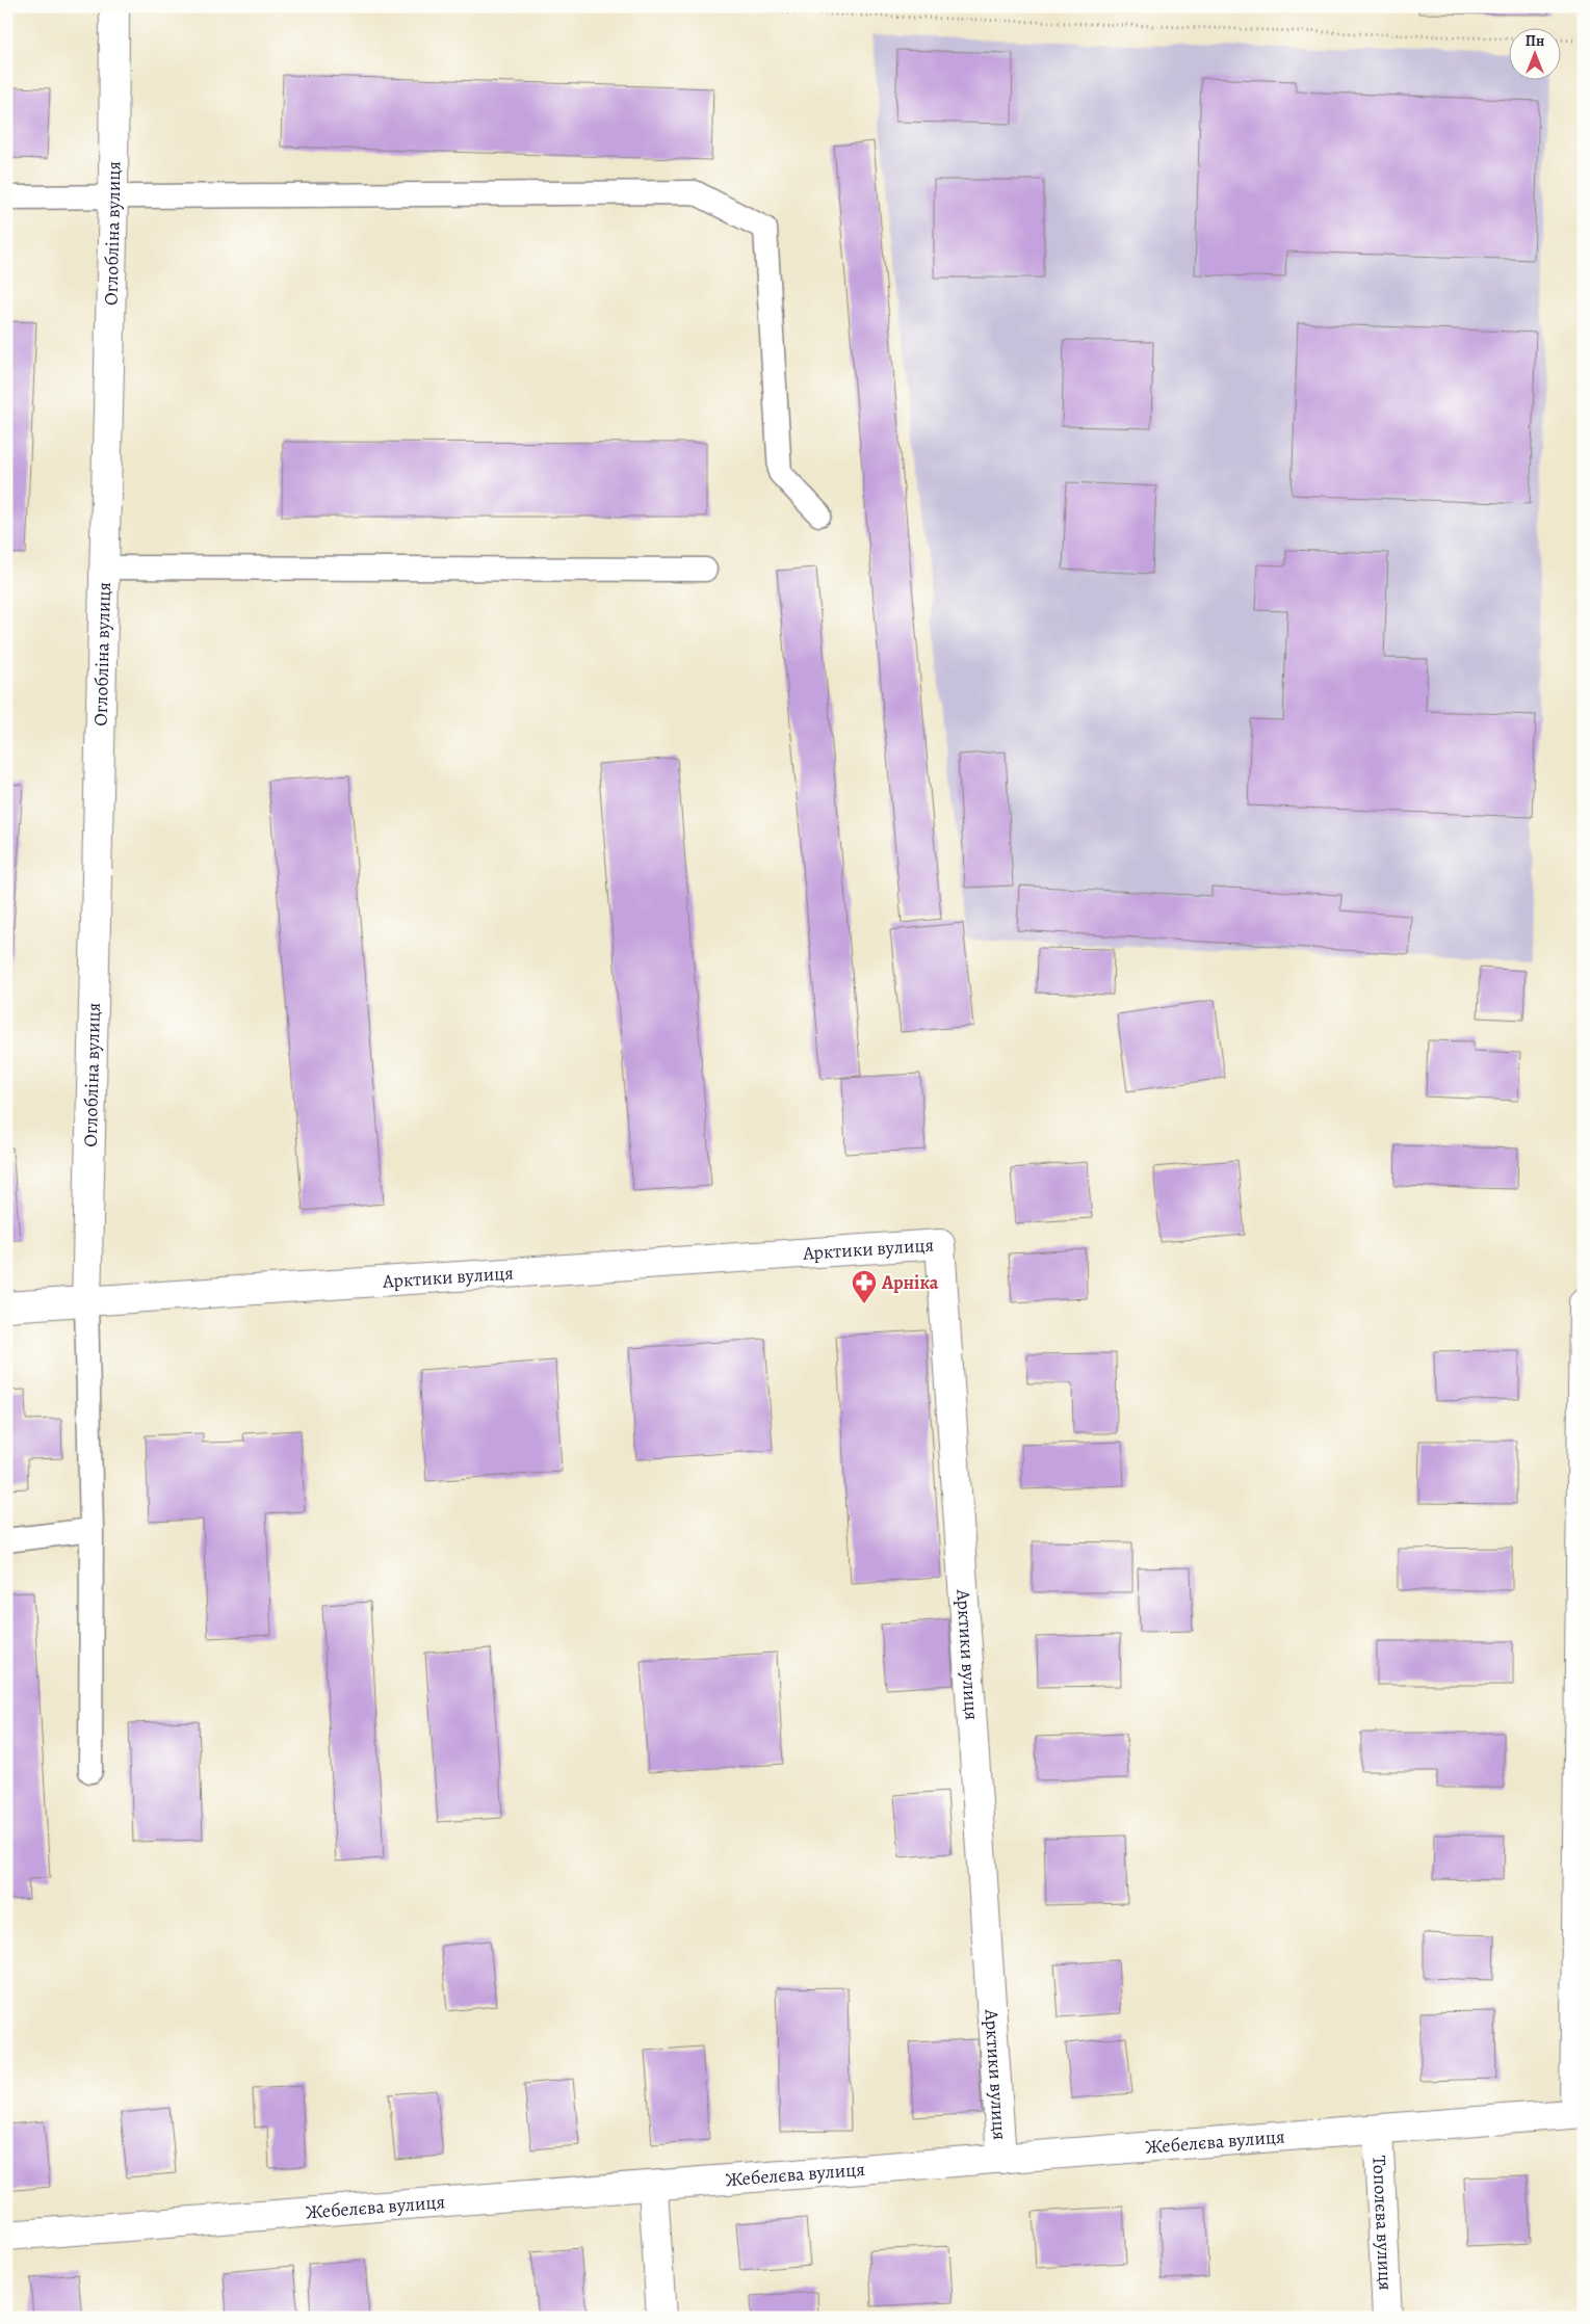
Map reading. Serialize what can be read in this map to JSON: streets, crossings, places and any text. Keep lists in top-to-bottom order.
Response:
{
  "streets": {
    "street": [
      "Оглобліна вулиця",
      "Арктики вулиця",
      "Жебелєва вулиця",
      "Тополєва вулиця"
    ]
  },
  "crossings": [
    ["Оглобліна вулиця", "Арктики вулиця"],
    ["Арктики вулиця", "Жебелєва вулиця"],
    ["Жебелєва вулиця", "Тополєва вулиця"]
  ],
  "places": {
    "pharmacy": ["Арніка"]
  },
  "north": "top"
}
